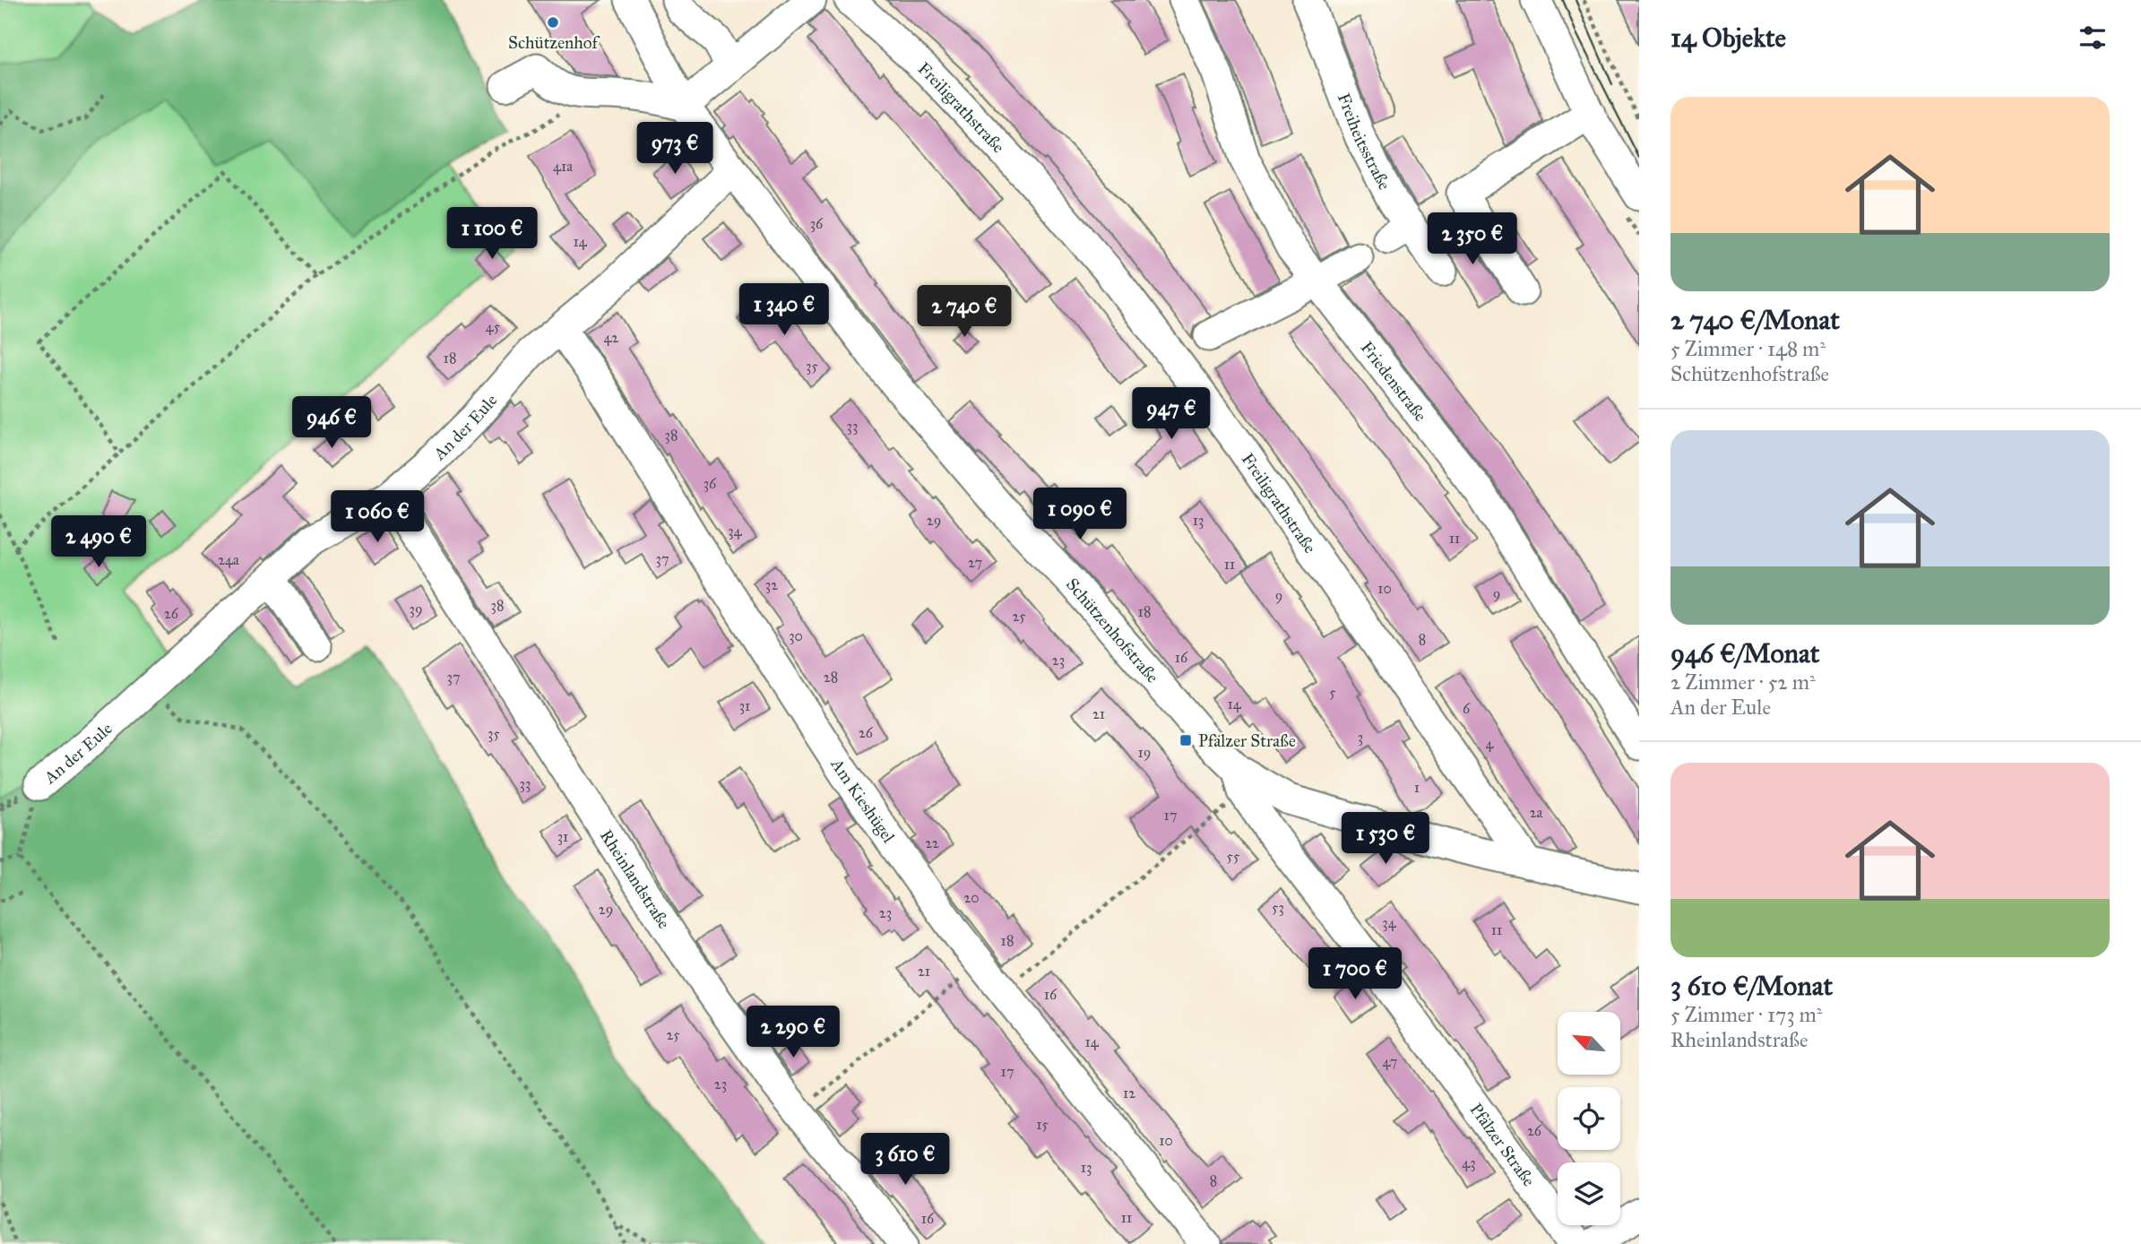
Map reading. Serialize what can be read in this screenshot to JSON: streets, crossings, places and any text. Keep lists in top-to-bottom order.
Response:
{
  "streets": {
    "street": [
      "Freiligrathstraße",
      "Freiheitsstraße",
      "Friedenstraße",
      "An der Eule",
      "Schützenhofstraße",
      "Am Kieshügel",
      "Rheinlandstraße",
      "Pfälzer Straße"
    ]
  },
  "crossings": [
    ["Freiligrathstraße", "Schützenhofstraße"],
    ["An der Eule", "Schützenhofstraße"],
    ["An der Eule", "Am Kieshügel"],
    ["An der Eule", "Rheinlandstraße"],
    ["Schützenhofstraße", "Pfälzer Straße"]
  ],
  "places": {
    "other": ["Schützenhof"],
    "transit": ["Pfälzer Straße"]
  },
  "house_numbers": [
    "41a",
    "36",
    "14",
    "45",
    "42",
    "18",
    "35",
    "33",
    "38",
    "36",
    "29",
    "13",
    "34",
    "11",
    "37",
    "24a",
    "27",
    "11",
    "32",
    "10",
    "9",
    "9",
    "38",
    "39",
    "18",
    "26",
    "25",
    "30",
    "8",
    "16",
    "23",
    "37",
    "28",
    "5",
    "14",
    "31",
    "6",
    "21",
    "26",
    "35",
    "3",
    "4",
    "19",
    "33",
    "1",
    "2a",
    "17",
    "31",
    "22",
    "55",
    "20",
    "53",
    "29",
    "23",
    "34",
    "11",
    "18",
    "21",
    "16",
    "25",
    "14",
    "47",
    "17",
    "23",
    "12",
    "15",
    "26",
    "10",
    "43",
    "13",
    "8",
    "11",
    "16"
  ],
  "north": "top left",
  "page": {
    "heading": "14 Objekte",
    "list": [
      {
        "name": "2 740 €/Monat",
        "note": "5 Zimmer · 148 m² · Schützenhofstraße"
      },
      {
        "name": "946 €/Monat",
        "note": "2 Zimmer · 52 m² · An der Eule"
      },
      {
        "name": "3 610 €/Monat",
        "note": "5 Zimmer · 173 m² · Rheinlandstraße"
      }
    ],
    "price": [
      "973 €",
      "1 100 €",
      "2 350 €",
      "1 340 €",
      "2 740 €",
      "947 €",
      "946 €",
      "1 090 €",
      "1 060 €",
      "2 490 €",
      "1 530 €",
      "1 700 €",
      "2 290 €",
      "3 610 €"
    ]
  }
}
